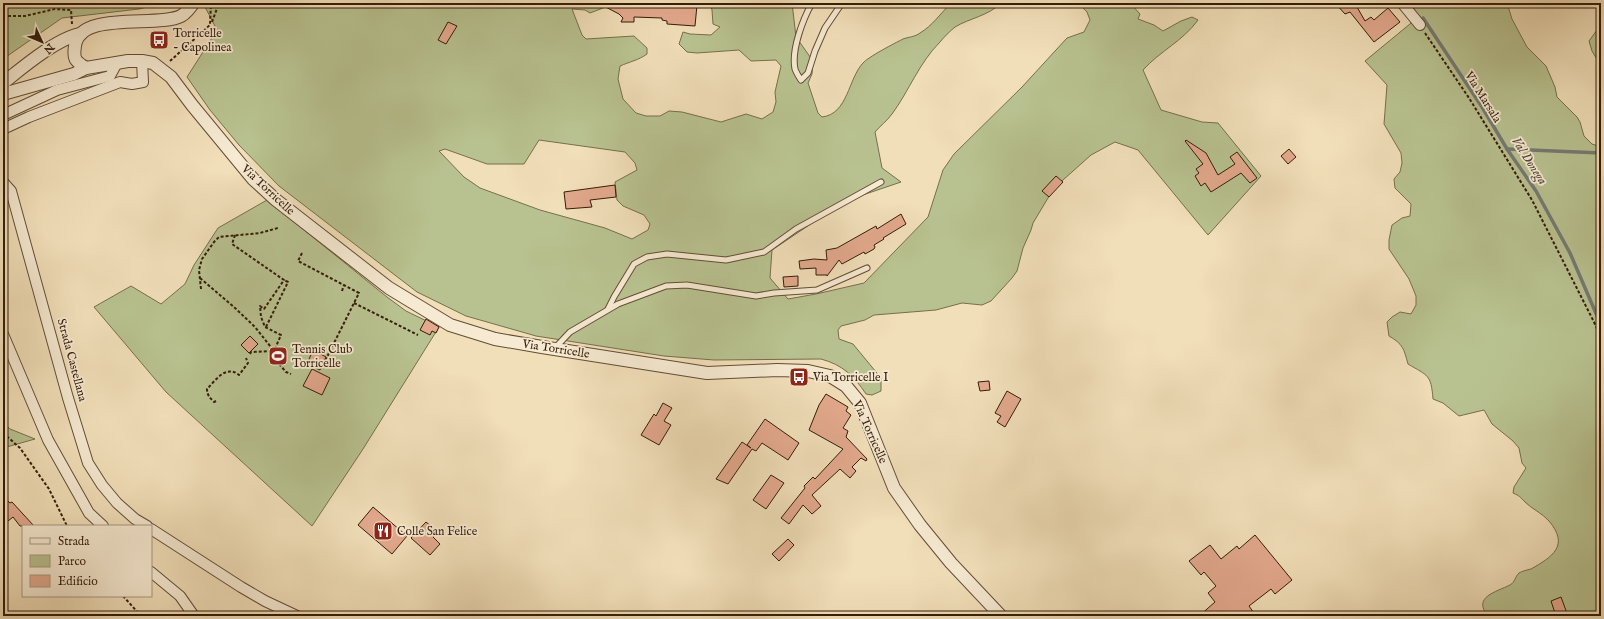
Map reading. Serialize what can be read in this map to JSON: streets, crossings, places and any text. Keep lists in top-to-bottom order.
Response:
{
  "streets": {
    "street": ["Via Torricelle", "Strada Castellana"],
    "path": ["Via Marsala"]
  },
  "water": ["Val Donega"],
  "places": {
    "bus stop": ["Torricelle - Capolinea", "Via Torricelle I"],
    "sports": ["Tennis Club Torricelle"],
    "restaurant": ["Colle San Felice"]
  },
  "legend": ["Strada", "Parco", "Edificio"],
  "north": "bottom right"
}
